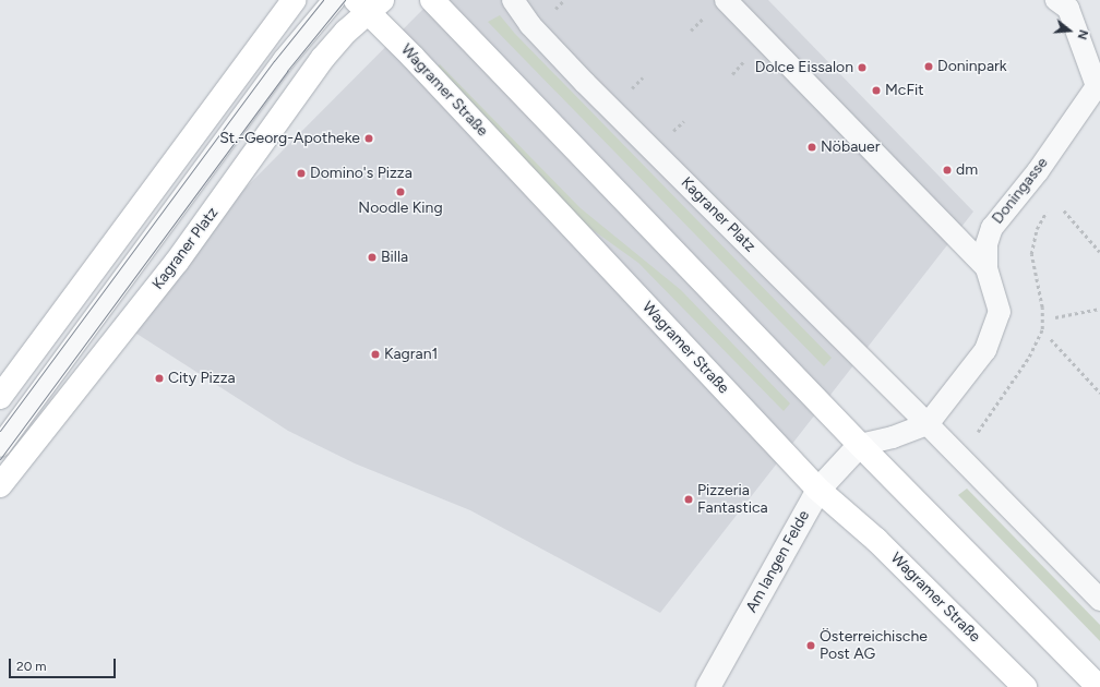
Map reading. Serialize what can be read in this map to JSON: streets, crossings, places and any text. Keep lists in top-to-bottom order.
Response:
{
  "streets": {
    "main road": ["Wagramer Straße", "Kagraner Platz"],
    "street": ["Am langen Felde"],
    "lane": ["Doningasse"]
  },
  "crossings": [
    ["Wagramer Straße", "Kagraner Platz"],
    ["Wagramer Straße", "Am langen Felde"],
    ["Doningasse", "Kagraner Platz"]
  ],
  "places": [
    "Doninpark",
    "Dolce Eissalon",
    "McFit",
    "St.-Georg-Apotheke",
    "Nöbauer",
    "dm",
    "Domino's Pizza",
    "Noodle King",
    "Billa",
    "Kagran1",
    "City Pizza",
    "Pizzeria Fantastica",
    "Österreichische Post AG"
  ],
  "scale_bar": "20 m",
  "north": "right"
}
